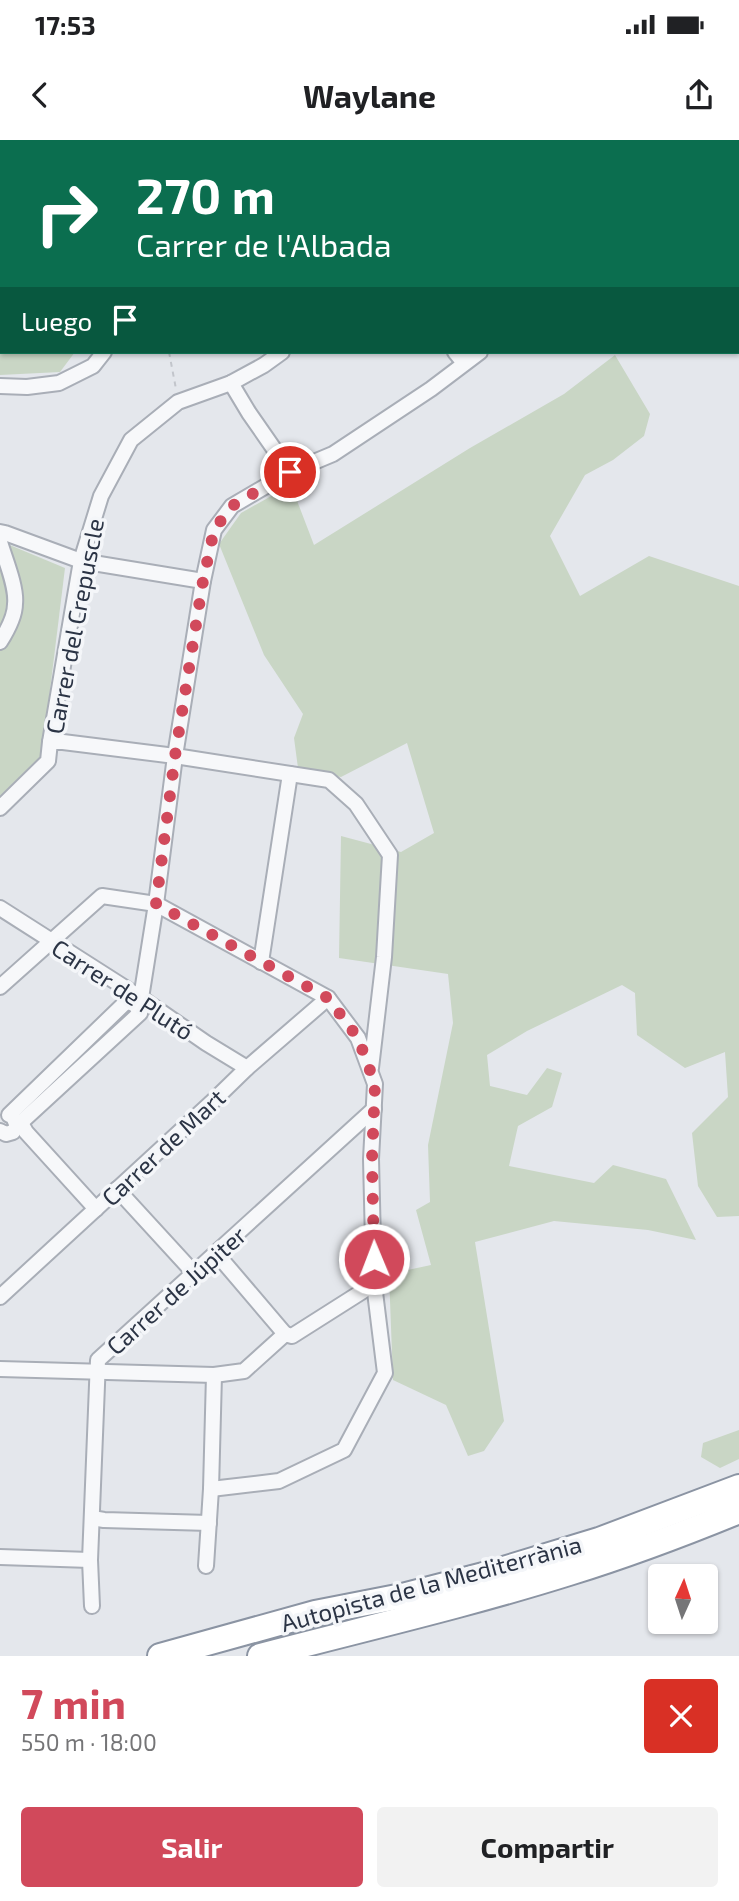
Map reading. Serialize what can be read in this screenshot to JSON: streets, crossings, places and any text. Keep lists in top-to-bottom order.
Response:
{
  "streets": {
    "highway": ["Autopista de la Mediterrània"],
    "street": [
      "Carrer del Crepuscle",
      "Carrer de Plutó",
      "Carrer de Mart",
      "Carrer de Júpiter"
    ]
  },
  "crossings": [
    ["Carrer de Plutó", "Carrer de Mart"]
  ],
  "north": "top",
  "page": {
    "status": "17:53",
    "header": "Waylane",
    "turn": ["270 m", "Carrer de l'Albada"],
    "then": "Luego",
    "heading": ["7 min", "550 m · 18:00"],
    "buttons": ["Salir", "Compartir"]
  }
}
